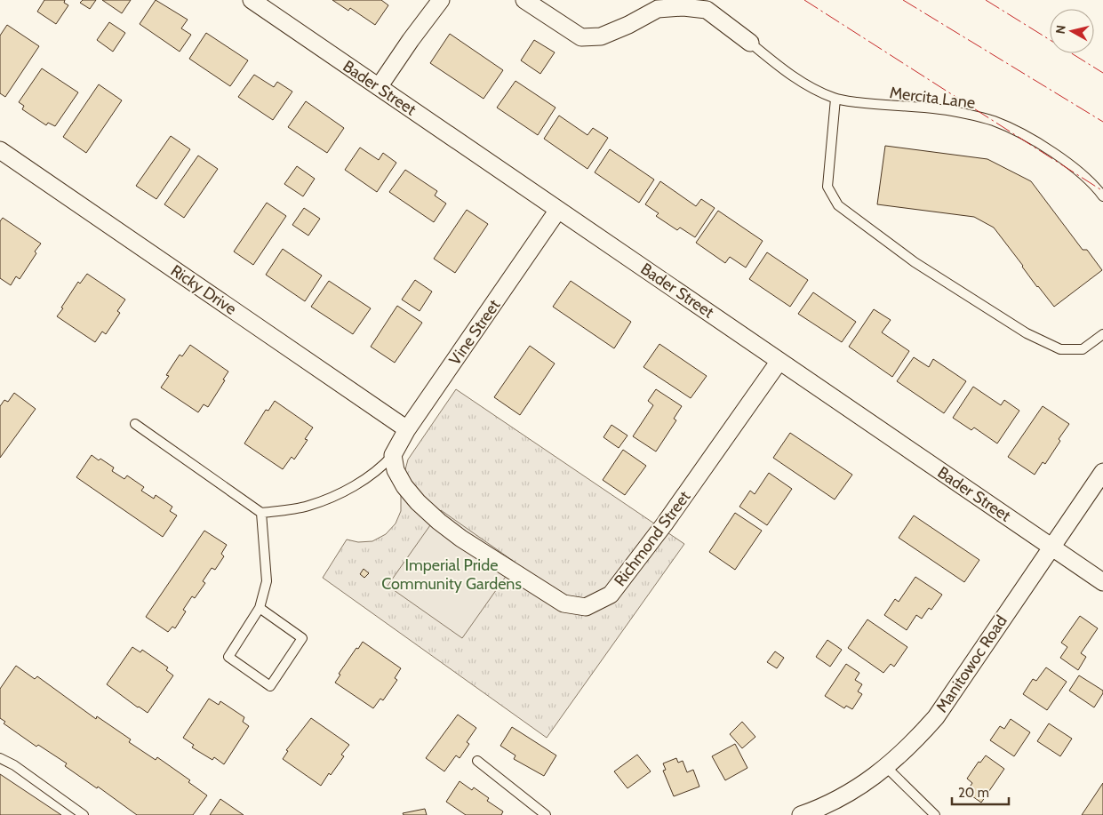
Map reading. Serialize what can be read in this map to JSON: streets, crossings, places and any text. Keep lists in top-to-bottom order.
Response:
{
  "streets": {
    "street": [
      "Bader Street",
      "Ricky Drive",
      "Vine Street",
      "Richmond Street",
      "Manitowoc Road"
    ],
    "lane": ["Mercita Lane"]
  },
  "crossings": [
    ["Bader Street", "Vine Street"],
    ["Bader Street", "Richmond Street"],
    ["Bader Street", "Manitowoc Road"],
    ["Ricky Drive", "Vine Street"],
    ["Vine Street", "Richmond Street"]
  ],
  "parks": ["Imperial Pride Community Gardens"],
  "scale_bar": "20 m",
  "north": "left"
}
